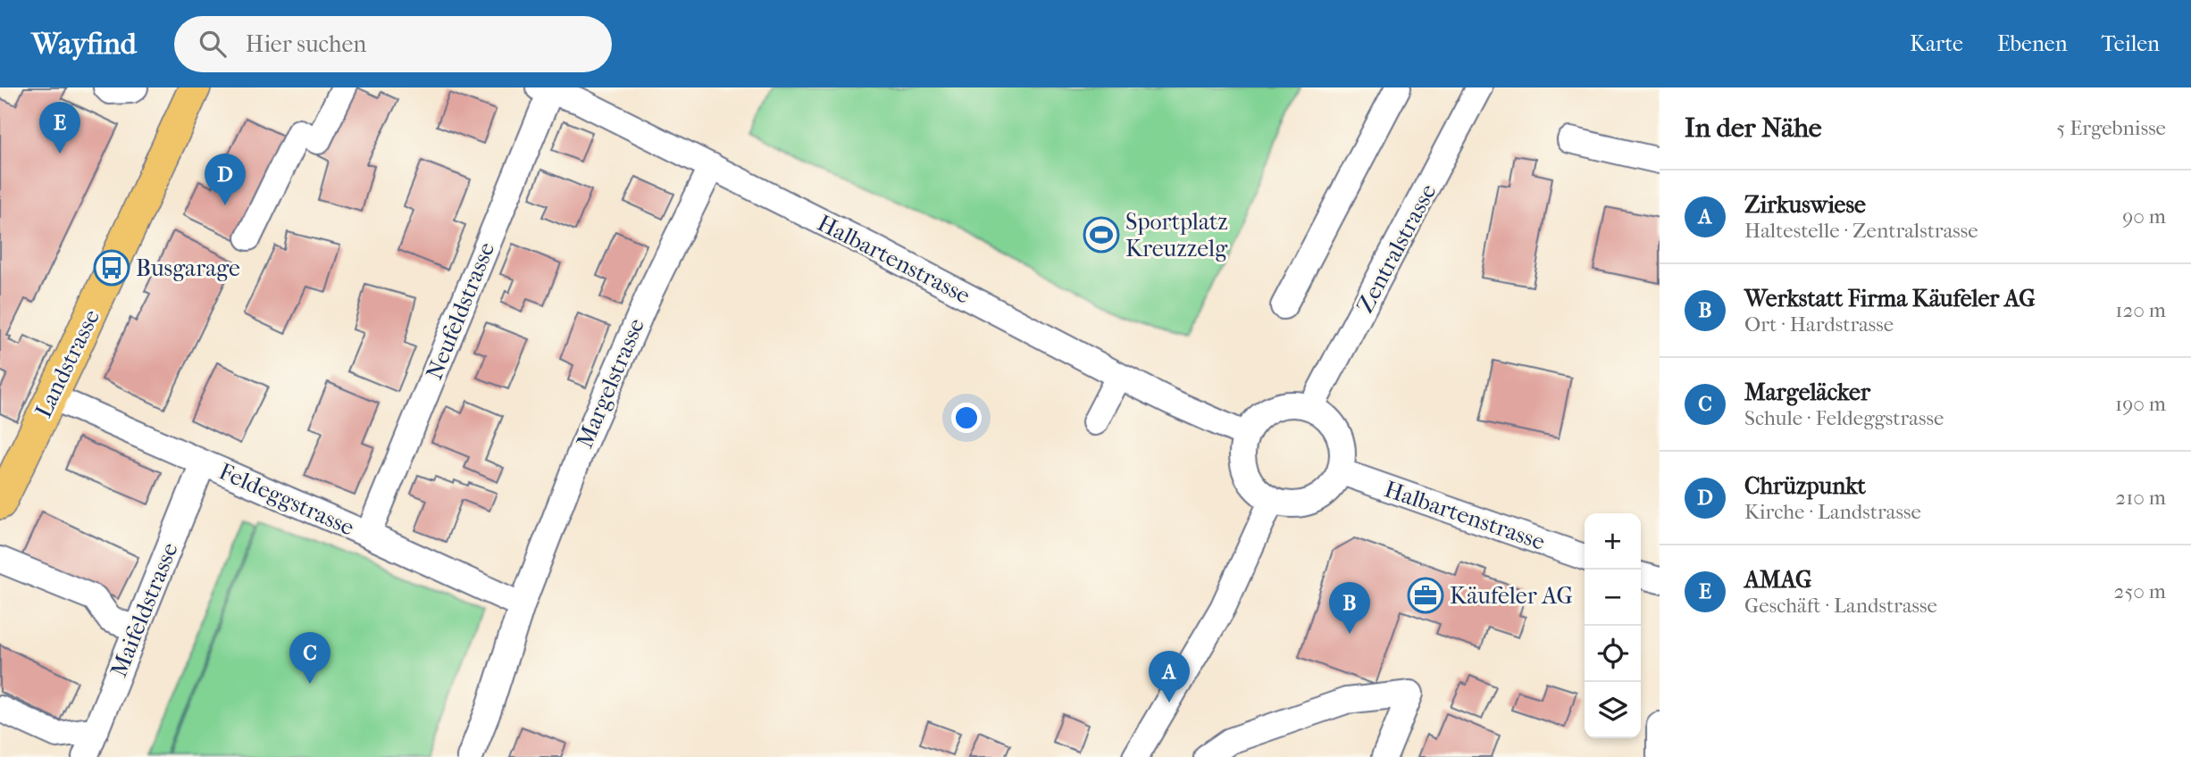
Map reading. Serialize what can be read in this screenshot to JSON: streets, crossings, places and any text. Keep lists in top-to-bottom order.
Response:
{
  "streets": {
    "main road": ["Landstrasse"],
    "street": [
      "Zentralstrasse",
      "Halbartenstrasse",
      "Neufeldstrasse",
      "Margelstrasse",
      "Feldeggstrasse",
      "Maifeldstrasse"
    ]
  },
  "crossings": [
    ["Zentralstrasse", "Halbartenstrasse"],
    ["Halbartenstrasse", "Neufeldstrasse"],
    ["Halbartenstrasse", "Margelstrasse"],
    ["Neufeldstrasse", "Feldeggstrasse"],
    ["Landstrasse", "Feldeggstrasse"],
    ["Margelstrasse", "Feldeggstrasse"],
    ["Feldeggstrasse", "Maifeldstrasse"]
  ],
  "places": {
    "sports": ["Sportplatz Kreuzzelg"],
    "bus stop": ["Busgarage"],
    "office": ["Käufeler AG"]
  },
  "page": {
    "header": "Wayfind",
    "search": "Hier suchen",
    "nav": ["Karte", "Ebenen", "Teilen"],
    "heading": ["In der Nähe", "5 Ergebnisse"],
    "pins": [
      "E",
      "D",
      "B",
      "C",
      "A"
    ],
    "list": [
      {
        "mark": "A",
        "name": "Zirkuswiese",
        "note": "Haltestelle · Zentralstrasse",
        "value": "90 m"
      },
      {
        "mark": "B",
        "name": "Werkstatt Firma Käufeler AG",
        "note": "Ort · Hardstrasse",
        "value": "120 m"
      },
      {
        "mark": "C",
        "name": "Margeläcker",
        "note": "Schule · Feldeggstrasse",
        "value": "190 m"
      },
      {
        "mark": "D",
        "name": "Chrüzpunkt",
        "note": "Kirche · Landstrasse",
        "value": "210 m"
      },
      {
        "mark": "E",
        "name": "AMAG",
        "note": "Geschäft · Landstrasse",
        "value": "250 m"
      }
    ],
    "map_buttons": ["+", "−"]
  }
}
